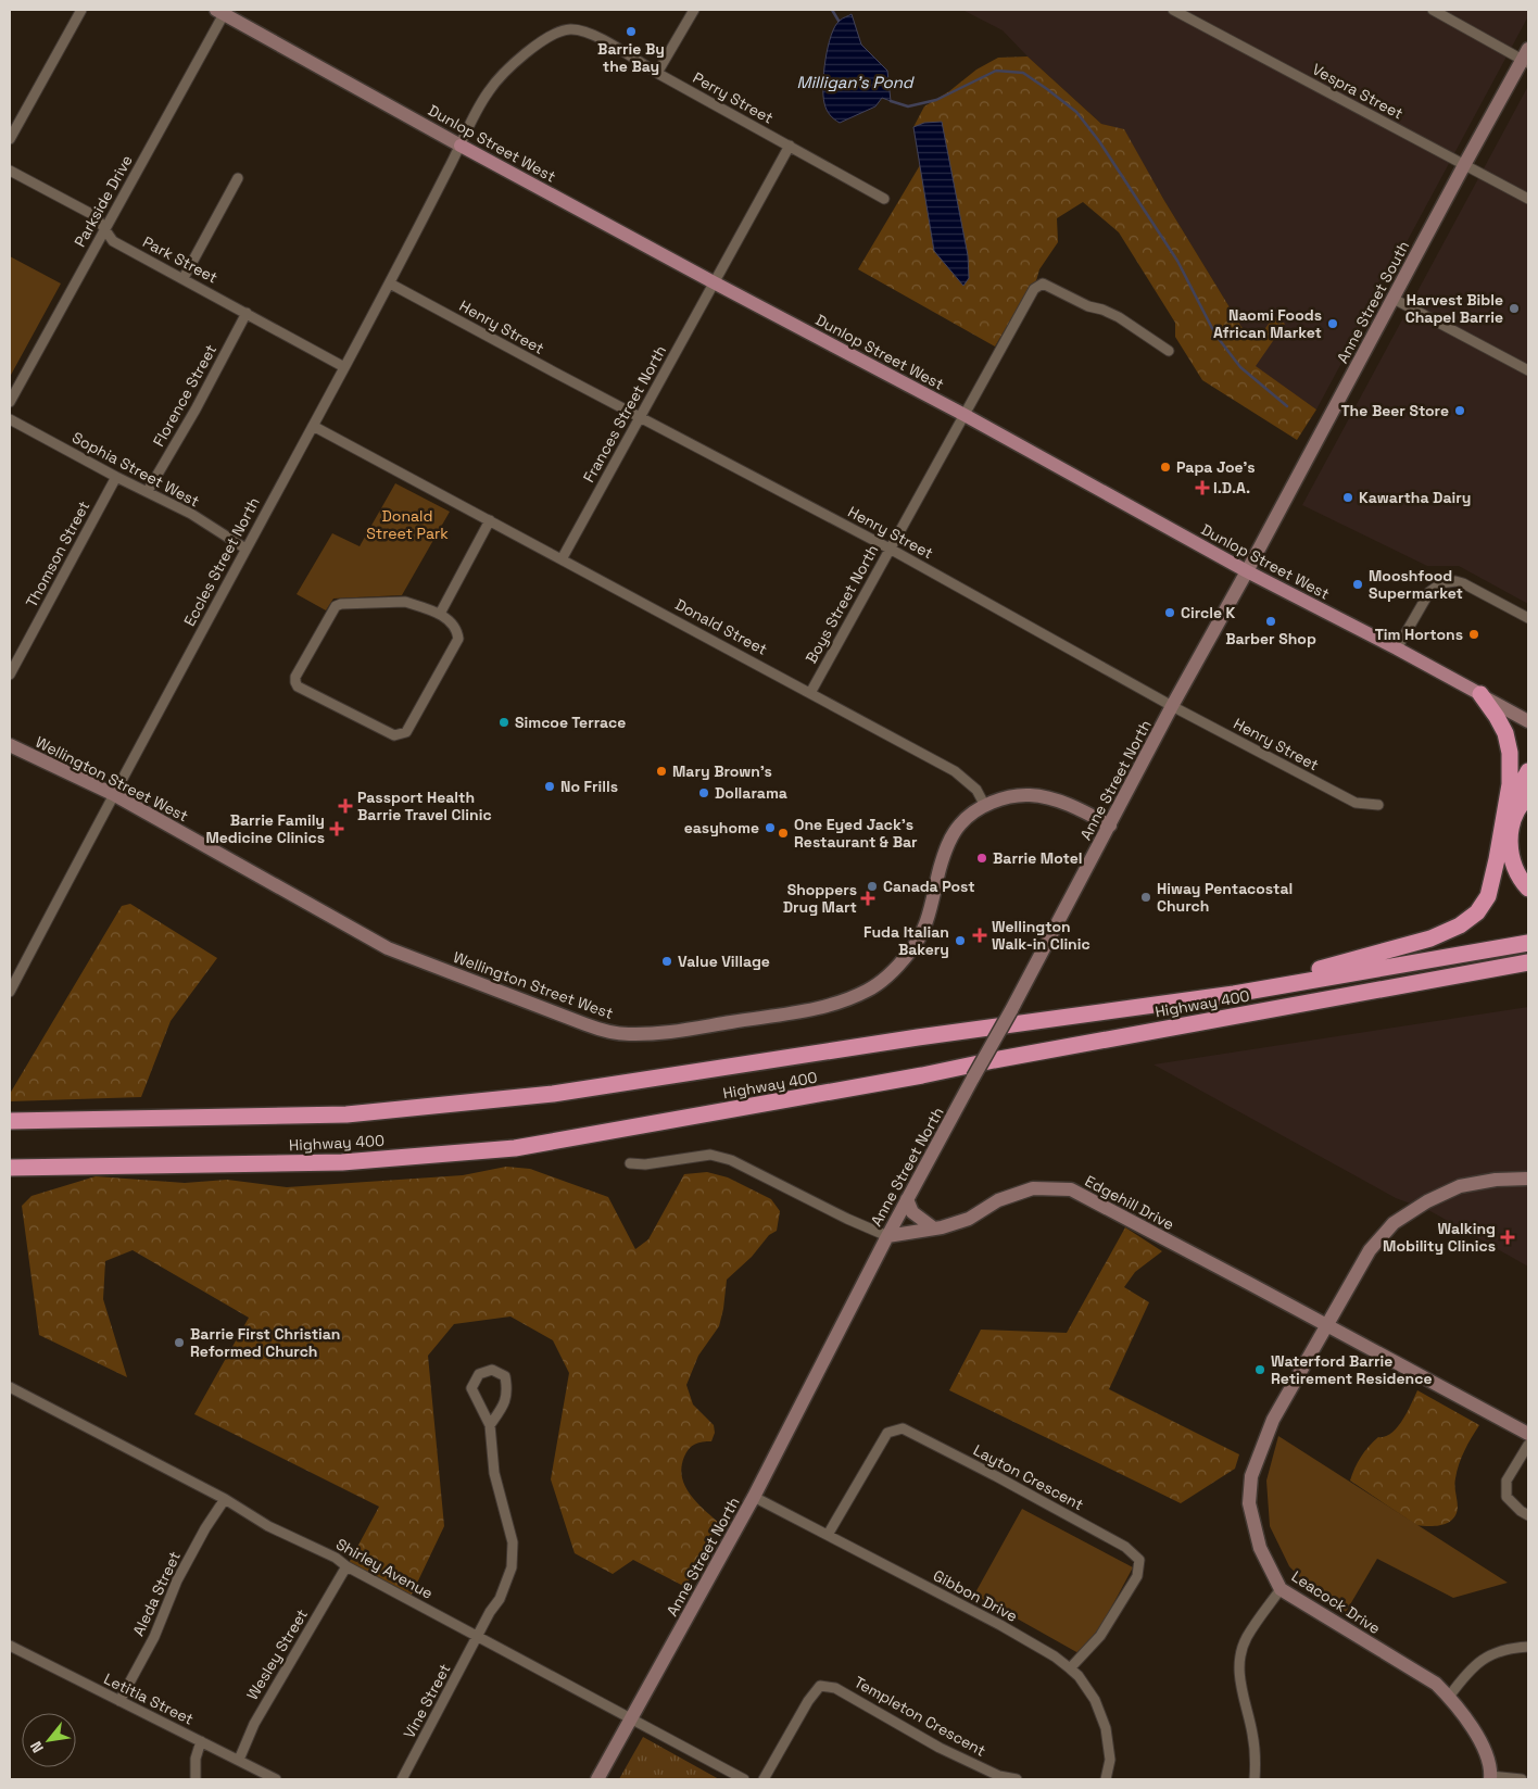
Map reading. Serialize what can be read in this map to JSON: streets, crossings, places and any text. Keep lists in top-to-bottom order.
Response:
{
  "streets": {
    "highway": ["Highway 400"],
    "main road": ["Dunlop Street West"],
    "street": [
      "Vespra Street",
      "Perry Street",
      "Parkside Drive",
      "Park Street",
      "Anne Street South",
      "Henry Street",
      "Florence Street",
      "Frances Street North",
      "Sophia Street West",
      "Thomson Street",
      "Eccles Street North",
      "Boys Street North",
      "Donald Street",
      "Wellington Street West",
      "Anne Street North",
      "Edgehill Drive",
      "Layton Crescent",
      "Shirley Avenue",
      "Aleda Street",
      "Gibbon Drive",
      "Leacock Drive",
      "Wesley Street",
      "Letitia Street",
      "Vine Street",
      "Templeton Crescent"
    ]
  },
  "crossings": [
    ["Vespra Street", "Anne Street South"],
    ["Perry Street", "Frances Street North"],
    ["Perry Street", "Eccles Street North"],
    ["Dunlop Street West", "Parkside Drive"],
    ["Dunlop Street West", "Anne Street South"],
    ["Dunlop Street West", "Frances Street North"],
    ["Dunlop Street West", "Eccles Street North"],
    ["Dunlop Street West", "Boys Street North"],
    ["Dunlop Street West", "Anne Street North"],
    ["Parkside Drive", "Park Street"],
    ["Park Street", "Florence Street"],
    ["Park Street", "Eccles Street North"],
    ["Anne Street South", "Anne Street North"],
    ["Henry Street", "Frances Street North"],
    ["Henry Street", "Eccles Street North"],
    ["Henry Street", "Boys Street North"],
    ["Henry Street", "Anne Street North"],
    ["Florence Street", "Sophia Street West"],
    ["Frances Street North", "Donald Street"],
    ["Sophia Street West", "Thomson Street"],
    ["Sophia Street West", "Eccles Street North"],
    ["Eccles Street North", "Donald Street"],
    ["Eccles Street North", "Wellington Street West"],
    ["Boys Street North", "Donald Street"],
    ["Donald Street", "Wellington Street West"],
    ["Anne Street North", "Edgehill Drive"],
    ["Anne Street North", "Shirley Avenue"],
    ["Anne Street North", "Gibbon Drive"],
    ["Edgehill Drive", "Leacock Drive"],
    ["Layton Crescent", "Gibbon Drive"],
    ["Shirley Avenue", "Aleda Street"],
    ["Shirley Avenue", "Wesley Street"],
    ["Shirley Avenue", "Vine Street"],
    ["Aleda Street", "Letitia Street"],
    ["Wesley Street", "Letitia Street"]
  ],
  "water": ["Milligan's Pond"],
  "parks": ["Donald Street Park"],
  "places": {
    "other": [
      "Barrie By the Bay",
      "Harvest Bible Chapel Barrie",
      "Naomi Foods African Market",
      "The Beer Store",
      "Papa Joe's",
      "Kawartha Dairy",
      "Mooshfood Supermarket",
      "Circle K",
      "Barber Shop",
      "Tim Hortons",
      "Simcoe Terrace",
      "Mary Brown's",
      "No Frills",
      "Dollarama",
      "easyhome",
      "One Eyed Jack's Restaurant & Bar",
      "Barrie Motel",
      "Canada Post",
      "Hiway Pentacostal Church",
      "Fuda Italian Bakery",
      "Value Village",
      "Barrie First Christian Reformed Church",
      "Waterford Barrie Retirement Residence"
    ],
    "health": [
      "I.D.A.",
      "Passport Health Barrie Travel Clinic",
      "Barrie Family Medicine Clinics",
      "Shoppers Drug Mart",
      "Wellington Walk-in Clinic",
      "Walking Mobility Clinics"
    ]
  },
  "north": "bottom left"
}
